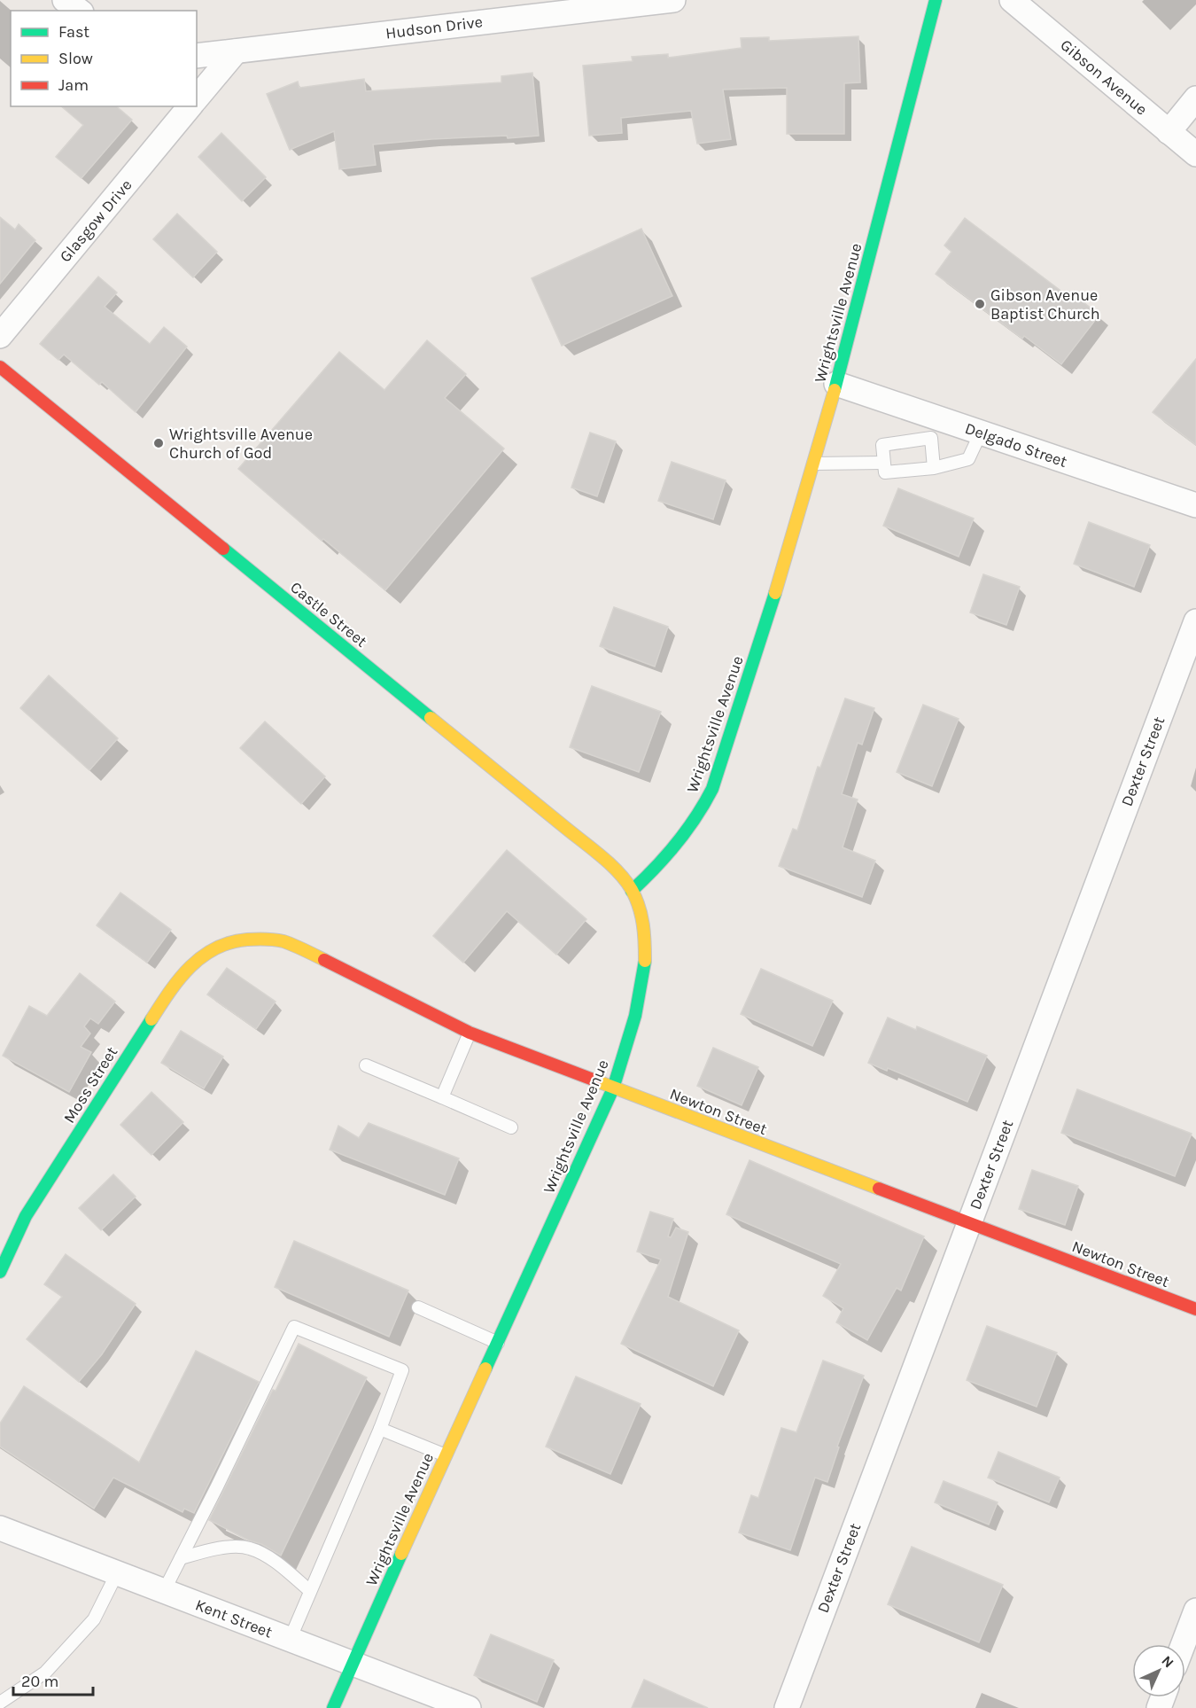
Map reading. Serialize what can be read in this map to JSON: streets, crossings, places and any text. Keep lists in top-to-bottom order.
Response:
{
  "streets": {
    "street": [
      "Hudson Drive",
      "Gibson Avenue",
      "Glasgow Drive",
      "Wrightsville Avenue",
      "Delgado Street",
      "Castle Street",
      "Dexter Street",
      "Moss Street",
      "Newton Street",
      "Kent Street"
    ]
  },
  "crossings": [
    ["Wrightsville Avenue", "Delgado Street"],
    ["Wrightsville Avenue", "Castle Street"],
    ["Wrightsville Avenue", "Newton Street"],
    ["Wrightsville Avenue", "Kent Street"],
    ["Dexter Street", "Newton Street"],
    ["Moss Street", "Newton Street"]
  ],
  "places": ["Gibson Avenue Baptist Church", "Wrightsville Avenue Church of God"],
  "legend": ["Fast", "Slow", "Jam"],
  "scale_bar": "20 m",
  "north": "top right"
}
